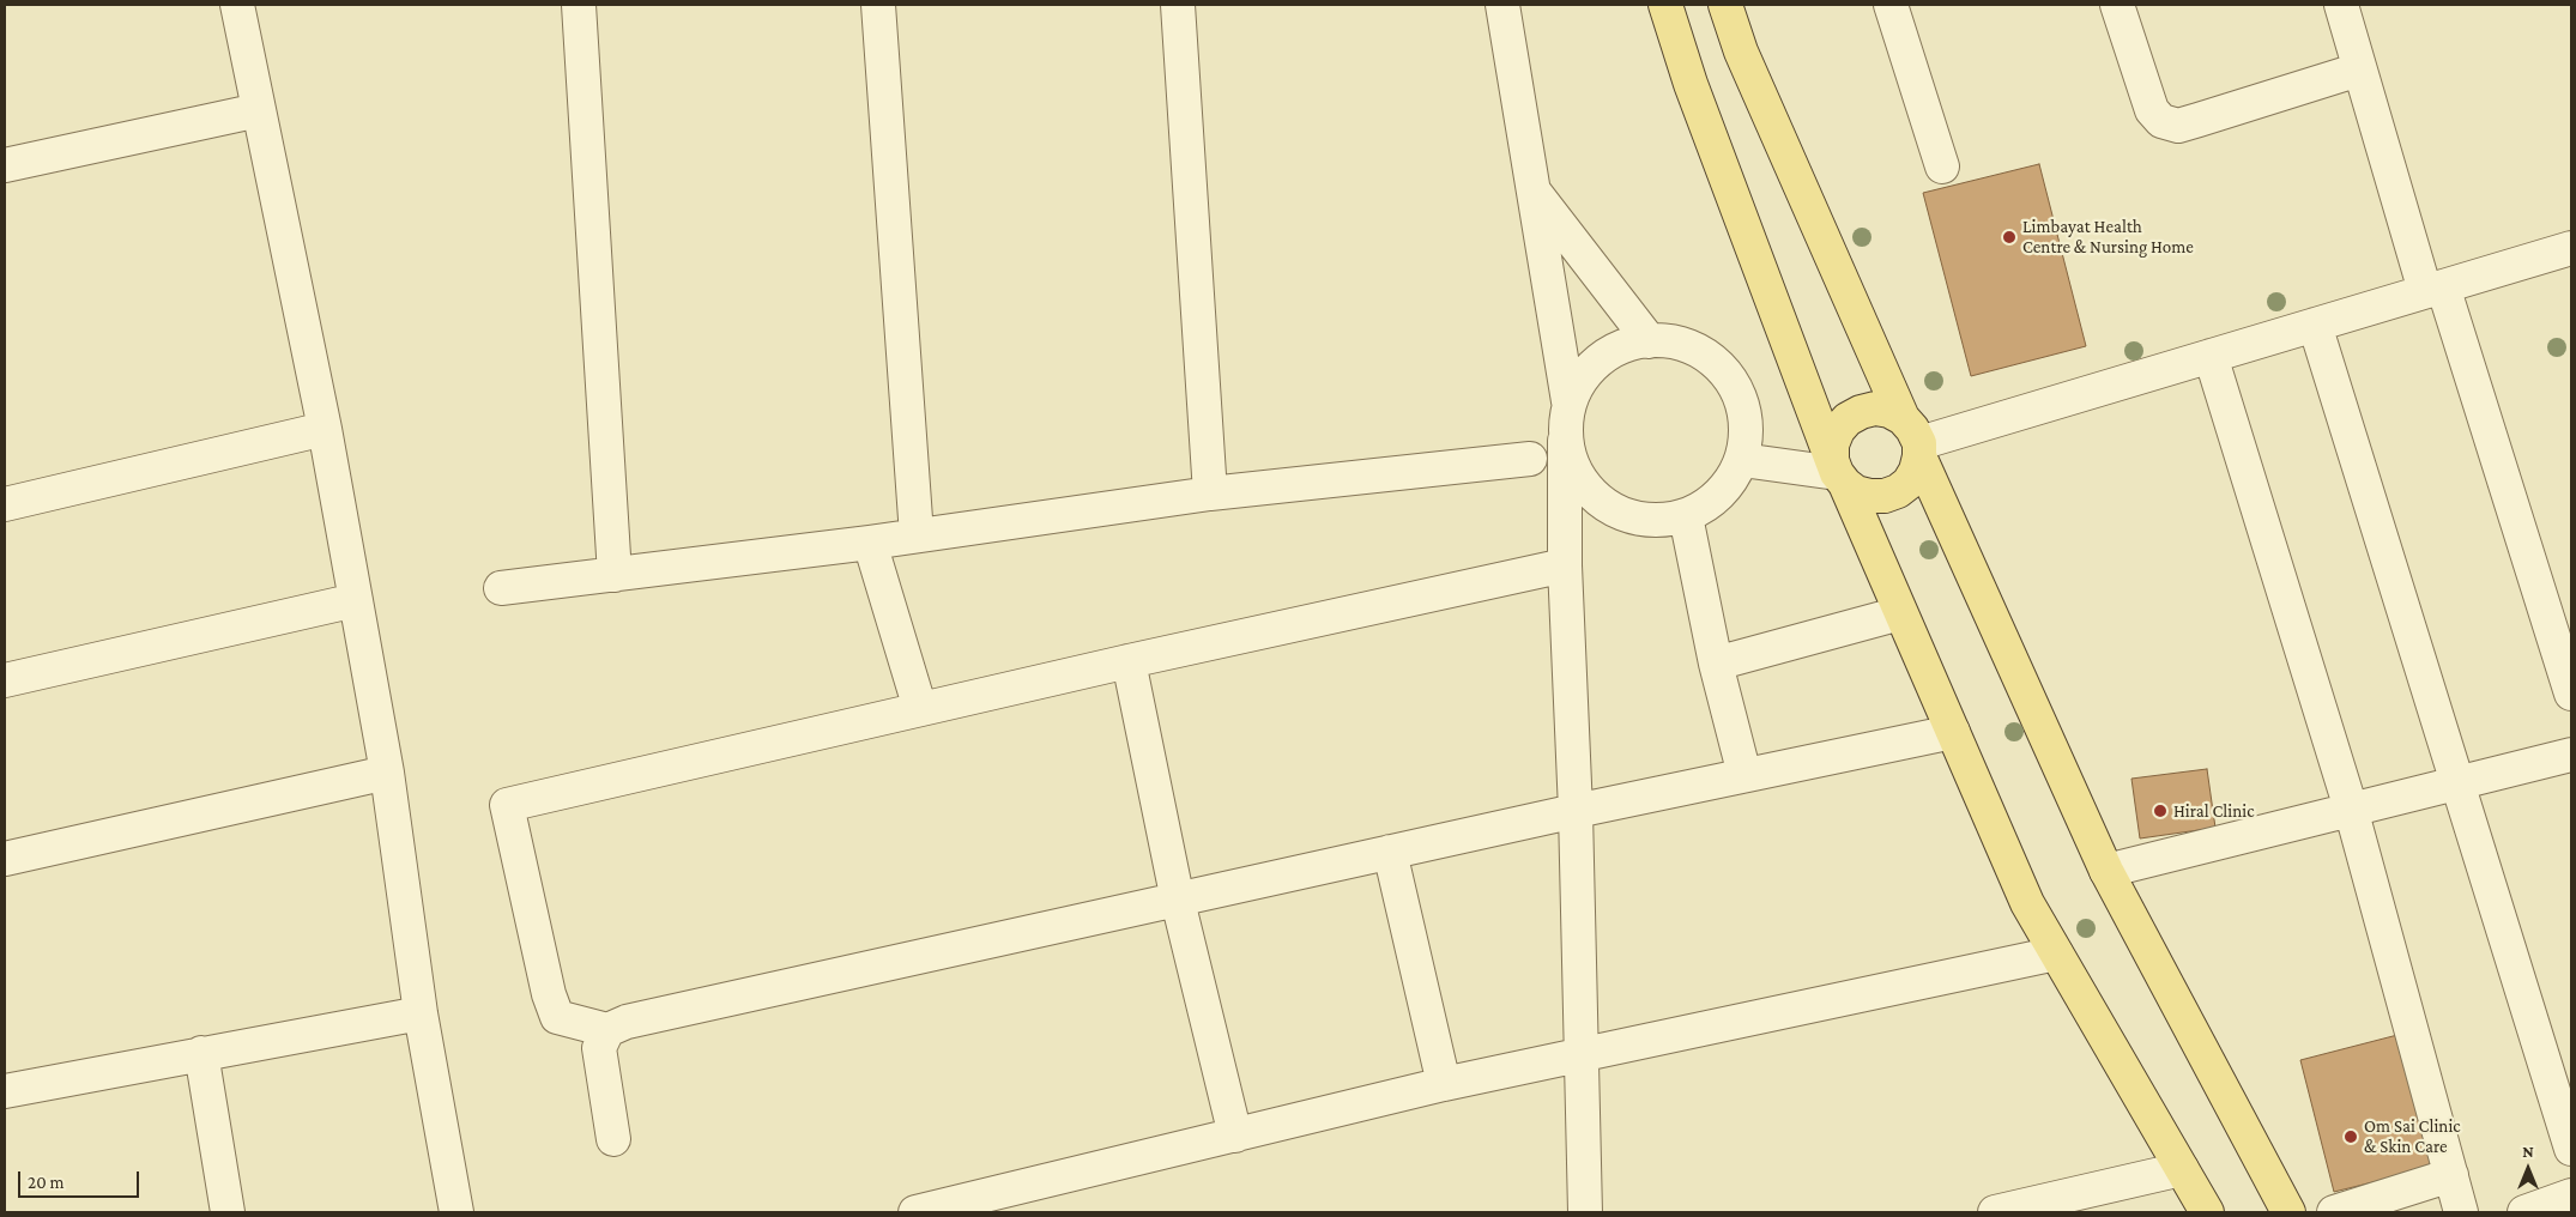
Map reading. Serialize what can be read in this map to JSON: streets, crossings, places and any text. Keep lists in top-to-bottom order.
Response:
{
  "places": ["Limbayat Health Centre & Nursing Home", "Hiral Clinic", "Om Sai Clinic & Skin Care"],
  "scale_bar": "20 m",
  "north": "top"
}
